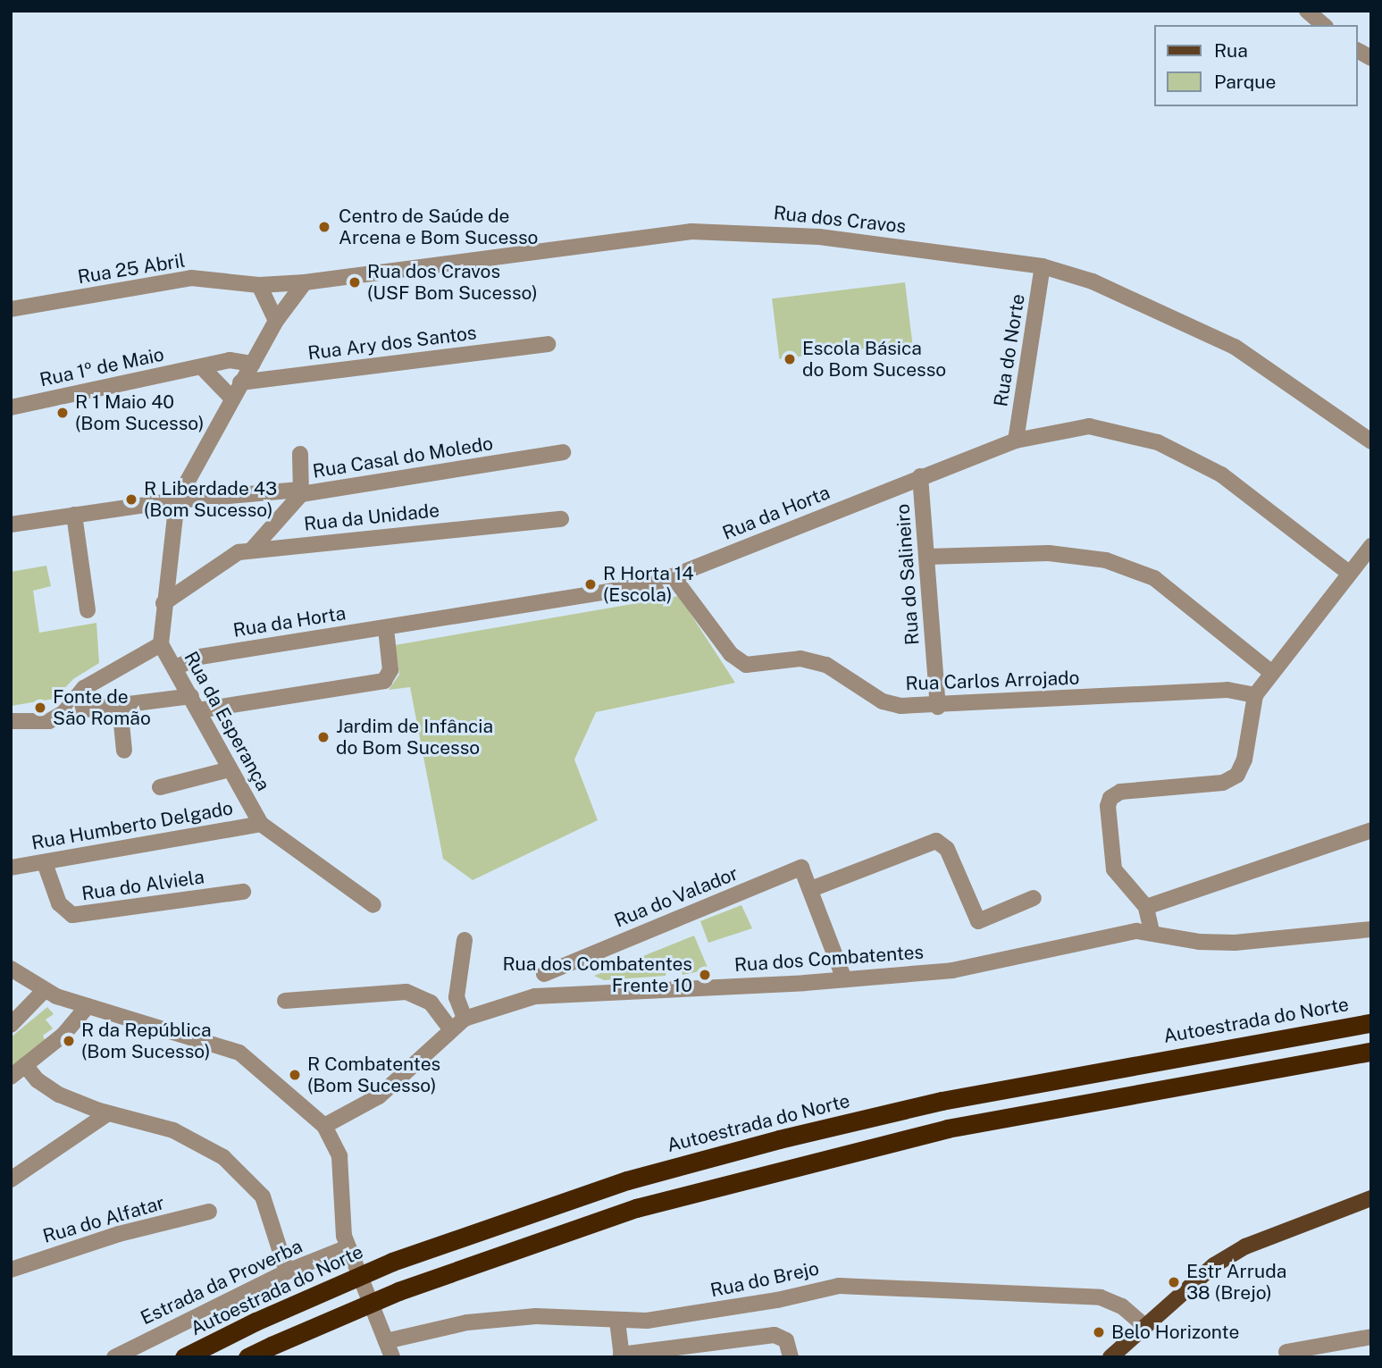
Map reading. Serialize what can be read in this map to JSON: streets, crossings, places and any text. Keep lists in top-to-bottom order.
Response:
{
  "streets": {
    "highway": ["Autoestrada do Norte"],
    "street": [
      "Rua dos Cravos",
      "Rua 25 Abril",
      "Rua Ary dos Santos",
      "Rua do Norte",
      "Rua 1º de Maio",
      "Rua Casal do Moledo",
      "Rua da Horta",
      "Rua da Unidade",
      "Rua do Salineiro",
      "Rua Carlos Arrojado",
      "Rua da Esperança",
      "Rua Humberto Delgado",
      "Rua do Alviela",
      "Rua do Valador",
      "Rua dos Combatentes",
      "Rua do Alfatar",
      "Rua do Brejo",
      "Estrada da Proverba"
    ]
  },
  "crossings": [
    ["Rua dos Cravos", "Rua 25 Abril"],
    ["Rua dos Cravos", "Rua do Norte"],
    ["Rua do Norte", "Rua da Horta"],
    ["Rua Casal do Moledo", "Rua da Esperança"],
    ["Rua da Horta", "Rua do Salineiro"],
    ["Rua da Horta", "Rua Carlos Arrojado"],
    ["Rua da Horta", "Rua da Esperança"],
    ["Rua da Unidade", "Rua da Esperança"],
    ["Rua do Salineiro", "Rua Carlos Arrojado"],
    ["Rua da Esperança", "Rua Humberto Delgado"],
    ["Rua Humberto Delgado", "Rua do Alviela"],
    ["Rua do Valador", "Rua dos Combatentes"]
  ],
  "places": [
    "Centro de Saúde de Arcena e Bom Sucesso",
    "Rua dos Cravos (USF Bom Sucesso)",
    "Escola Básica do Bom Sucesso",
    "R 1 Maio 40 (Bom Sucesso)",
    "R Liberdade 43 (Bom Sucesso)",
    "R Horta 14 (Escola)",
    "Fonte de São Romão",
    "Jardim de Infância do Bom Sucesso",
    "Rua dos Combatentes Frente 10",
    "R da República (Bom Sucesso)",
    "R Combatentes (Bom Sucesso)",
    "Estr Arruda 38 (Brejo)",
    "Belo Horizonte"
  ],
  "legend": ["Rua", "Parque"]
}
